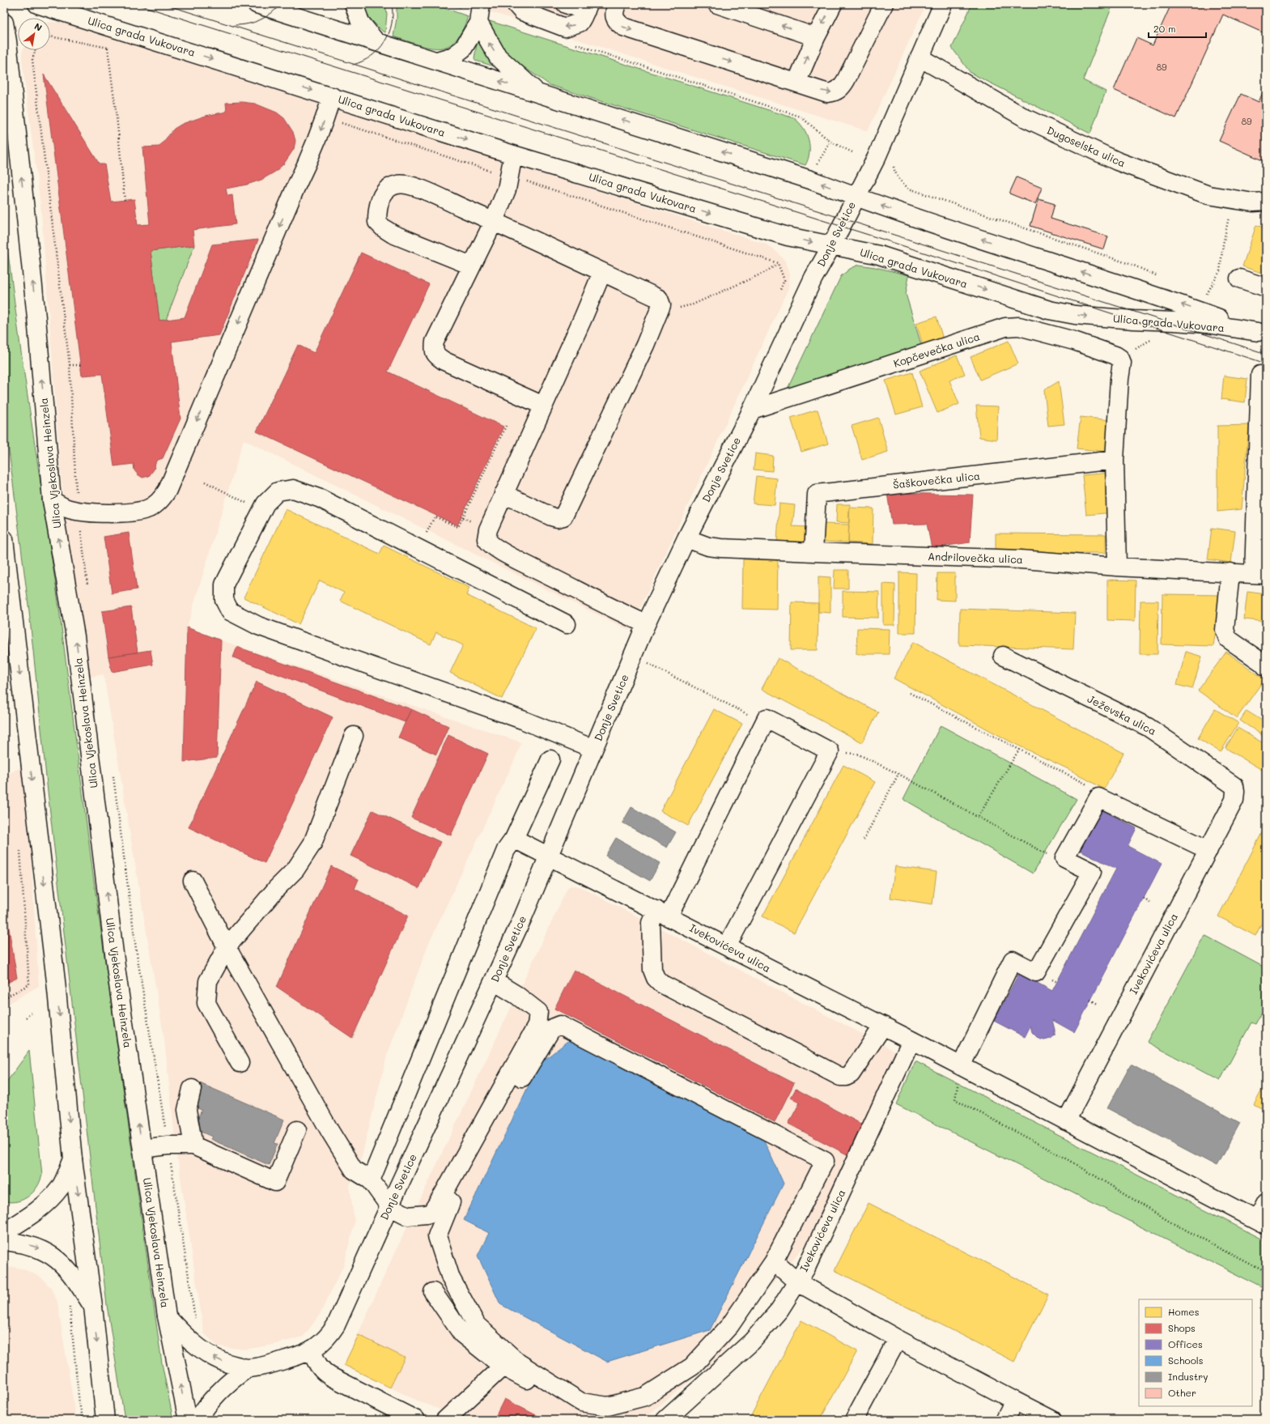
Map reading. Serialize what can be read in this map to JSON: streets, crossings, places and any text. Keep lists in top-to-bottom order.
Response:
{
  "streets": {
    "street": [
      "Ulica grada Vukovara",
      "Dugoselska ulica",
      "Donje Svetice",
      "Kopčevečka ulica",
      "Ulica Vjekoslava Heinzela",
      "Šaškovečka ulica",
      "Andrilovečka ulica",
      "Ježevska ulica",
      "Ivekovićeva ulica"
    ]
  },
  "crossings": [
    ["Ulica grada Vukovara", "Donje Svetice"],
    ["Dugoselska ulica", "Donje Svetice"],
    ["Donje Svetice", "Kopčevečka ulica"],
    ["Donje Svetice", "Andrilovečka ulica"],
    ["Donje Svetice", "Ivekovićeva ulica"],
    ["Šaškovečka ulica", "Andrilovečka ulica"],
    ["Ježevska ulica", "Ivekovićeva ulica"]
  ],
  "house_numbers": ["89", "89"],
  "legend": [
    "Homes",
    "Shops",
    "Offices",
    "Schools",
    "Industry",
    "Other"
  ],
  "scale_bar": "20 m",
  "north": "top right"
}
